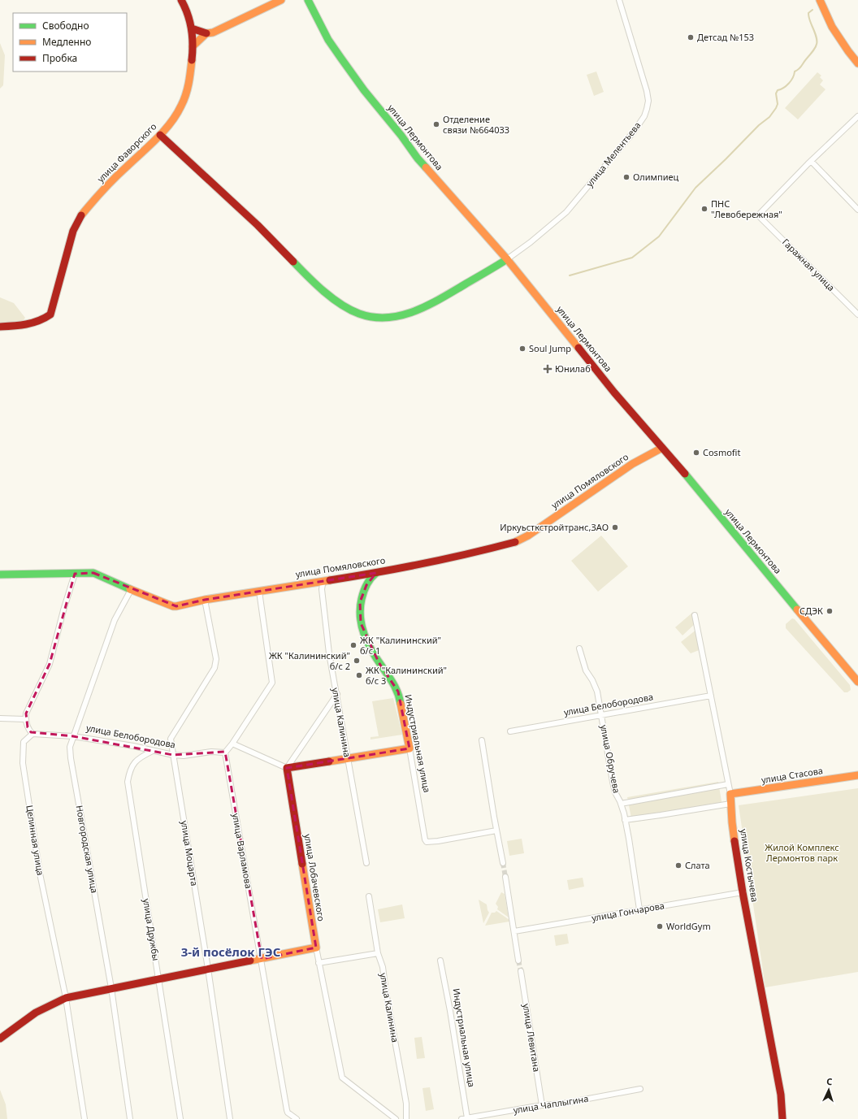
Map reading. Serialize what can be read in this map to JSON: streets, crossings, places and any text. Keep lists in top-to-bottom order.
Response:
{
  "streets": {
    "street": [
      "улица Лермонтова",
      "улица Фаворского",
      "улица Мелентьева",
      "Гаражная улица",
      "улица Помяловского",
      "улица Белобородова",
      "улица Калинина",
      "Индустриальная улица",
      "улица Обручева",
      "улица Стасова",
      "Целинная улица",
      "Новгородская улица",
      "улица Варламова",
      "улица Моцарта",
      "улица Костычева",
      "улица Лобачевского",
      "улица Гончарова",
      "улица Дружбы",
      "улица Левитана",
      "улица Чаплыгина"
    ]
  },
  "crossings": [
    ["улица Лермонтова", "улица Мелентьева"],
    ["улица Лермонтова", "улица Помяловского"],
    ["улица Помяловского", "улица Калинина"],
    ["улица Помяловского", "Индустриальная улица"],
    ["улица Помяловского", "Новгородская улица"],
    ["улица Помяловского", "улица Моцарта"],
    ["улица Белобородова", "улица Обручева"],
    ["улица Белобородова", "Целинная улица"],
    ["улица Белобородова", "Новгородская улица"],
    ["улица Белобородова", "улица Варламова"],
    ["улица Белобородова", "улица Моцарта"],
    ["улица Белобородова", "улица Костычева"],
    ["улица Белобородова", "улица Дружбы"],
    ["Индустриальная улица", "улица Чаплыгина"],
    ["улица Обручева", "улица Гончарова"],
    ["улица Стасова", "улица Костычева"],
    ["улица Костычева", "улица Гончарова"],
    ["улица Левитана", "улица Чаплыгина"]
  ],
  "districts": ["3-й посёлок ГЭС"],
  "parks": ["Жилой Комплекс Лермонтов парк"],
  "places": {
    "other": [
      "Детсад №153",
      "Отделение связи №664033",
      "Олимпиец",
      "ПНС \"Левобережная\"",
      "Soul Jump",
      "Cosmofit",
      "Иркуьсткстройтранс,ЗАО",
      "СДЭК",
      "ЖК \"Калининский\" б/с 1",
      "ЖК \"Калининский\" б/с 2",
      "ЖК \"Калининский\" б/с 3",
      "Слата",
      "WorldGym"
    ],
    "health": ["Юнилаб"]
  },
  "legend": ["Свободно", "Медленно", "Пробка"],
  "north": "top"
}
